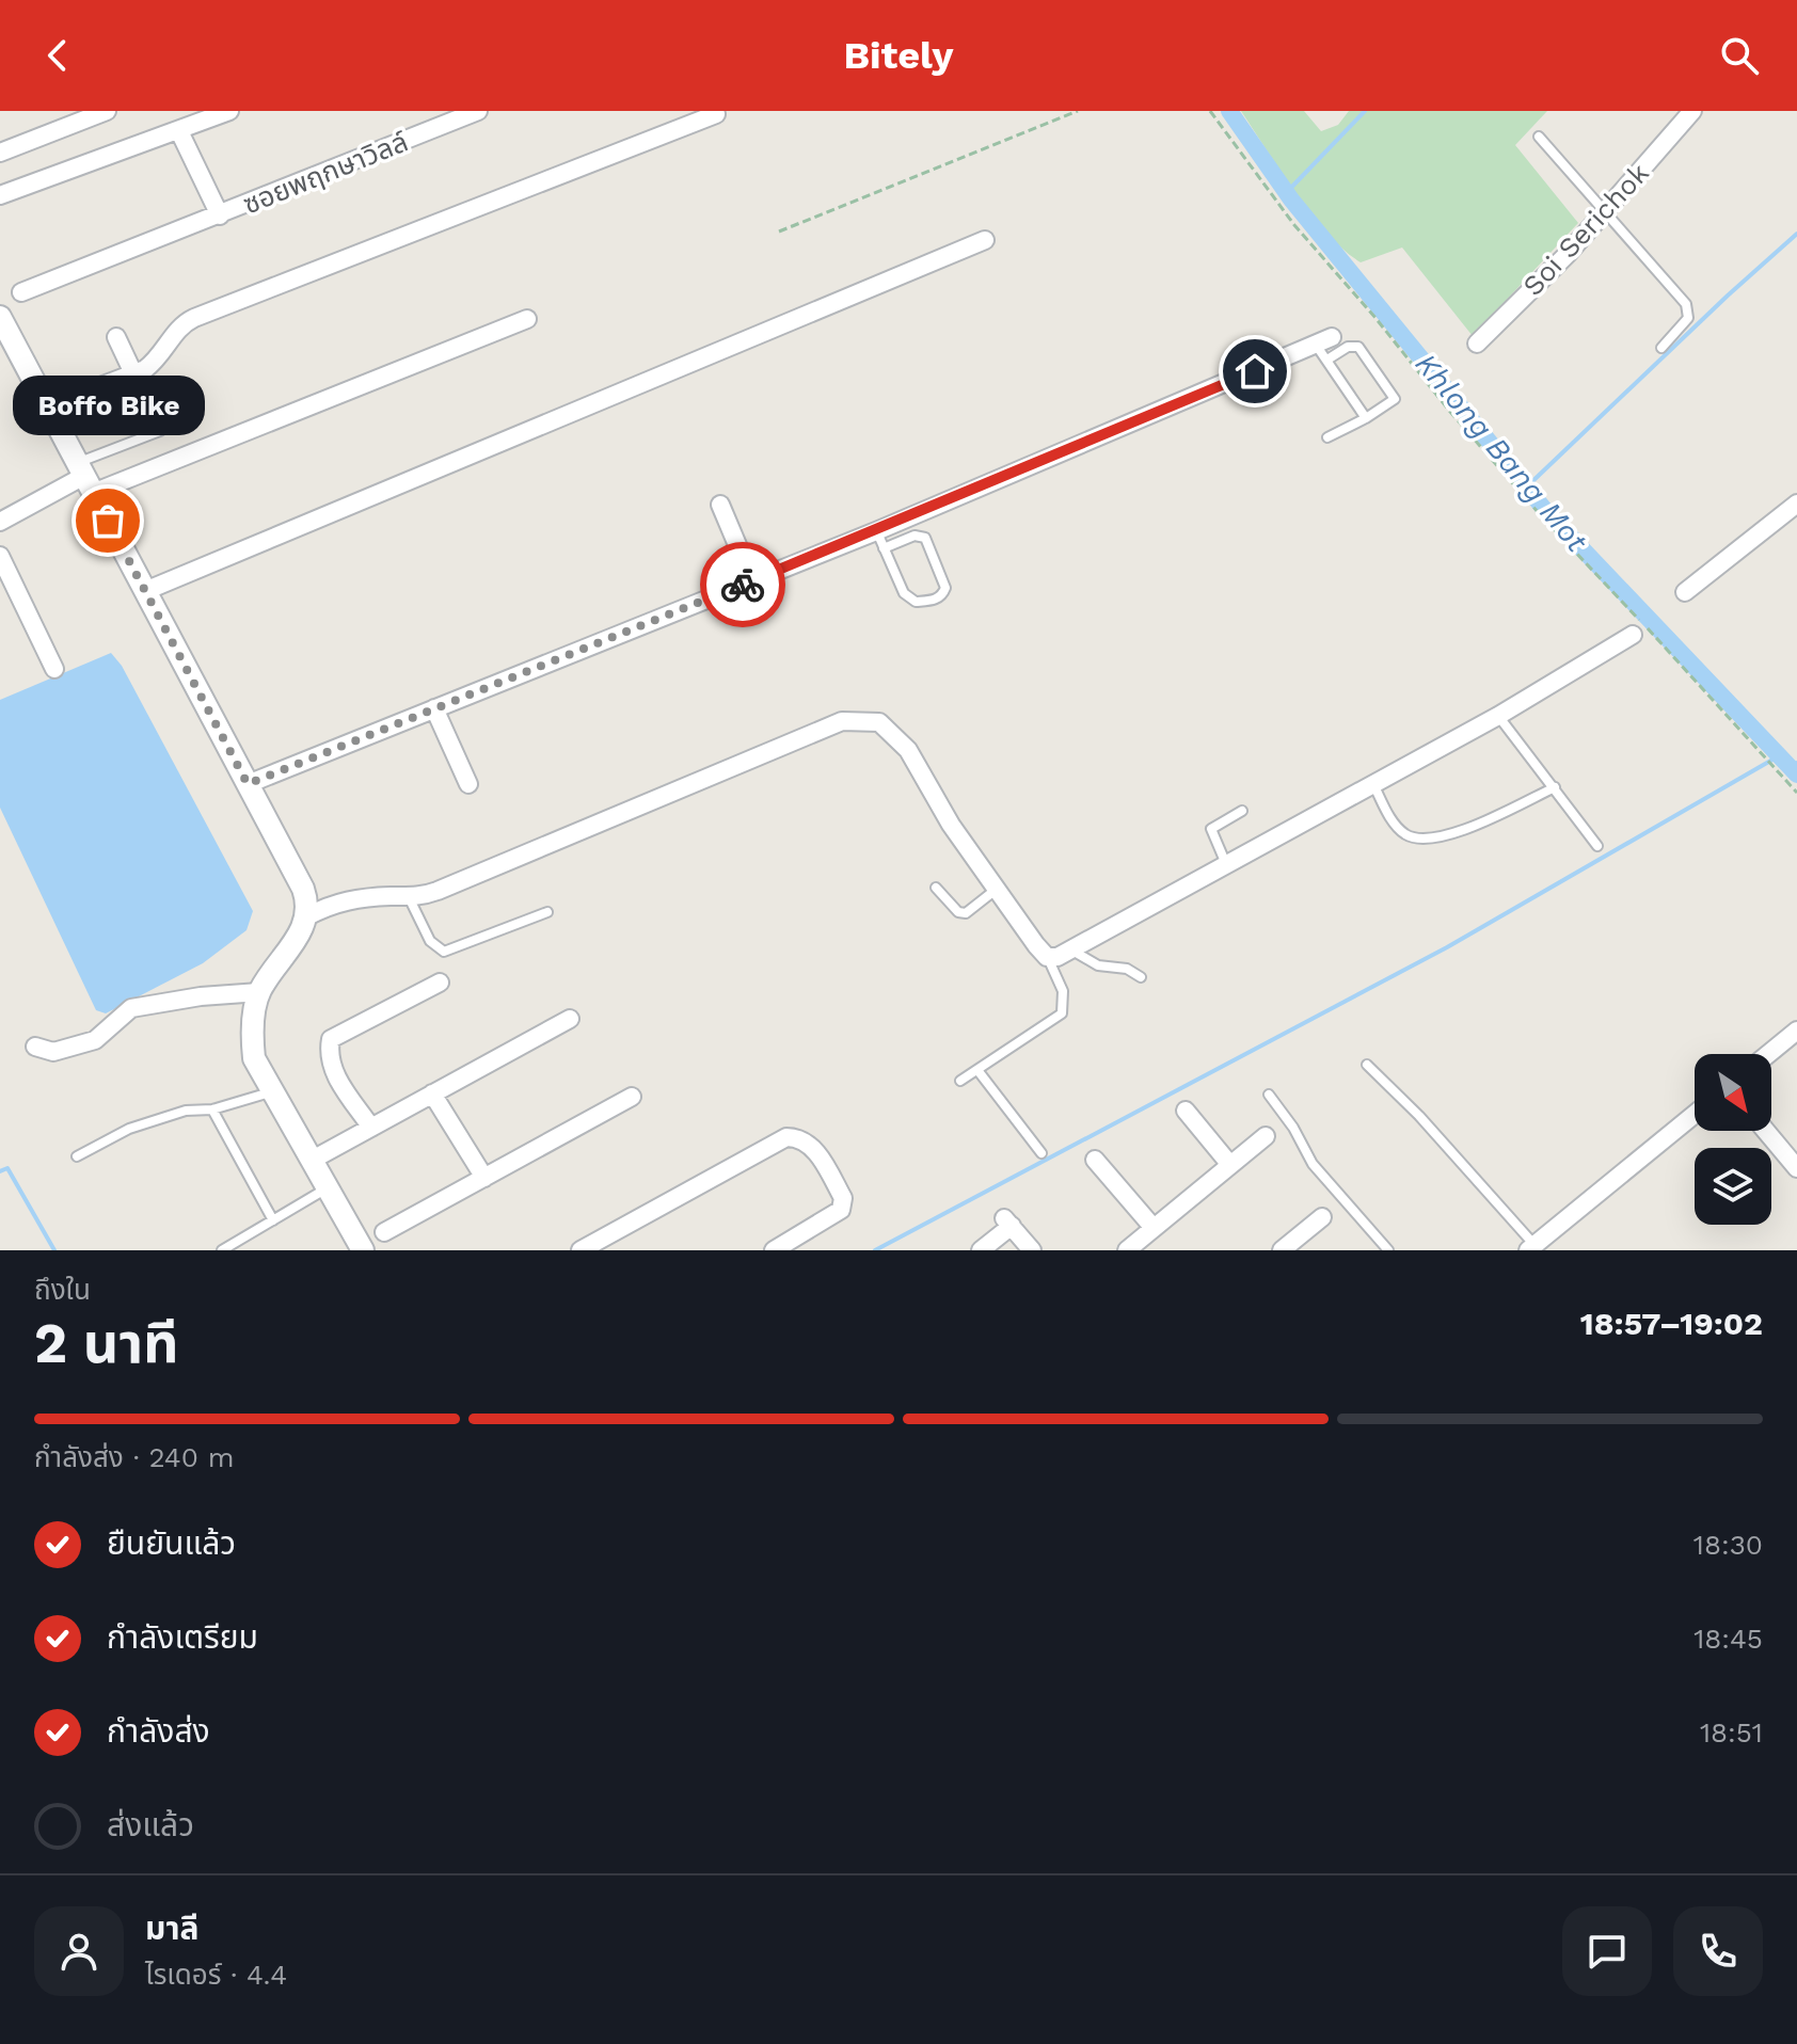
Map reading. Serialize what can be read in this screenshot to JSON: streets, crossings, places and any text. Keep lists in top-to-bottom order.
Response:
{
  "streets": {
    "street": ["ซอยพฤกษาวิลล์", "Soi Serichok"]
  },
  "water": ["Khlong Bang Mot"],
  "places": ["Boffo Bike"],
  "north": "bottom right",
  "page": {
    "header": "Bitely",
    "bubble": "Boffo Bike",
    "heading": ["2 นาที", "ถึงใน", "18:57–19:02"],
    "panel": ["มาลี", "ไรเดอร์ · 4.4"],
    "bar": "กำลังส่ง · 240 m",
    "list": [
      ["ยืนยันแล้ว", "18:30"],
      ["กำลังเตรียม", "18:45"],
      ["กำลังส่ง", "18:51"],
      "ส่งแล้ว"
    ]
  }
}
